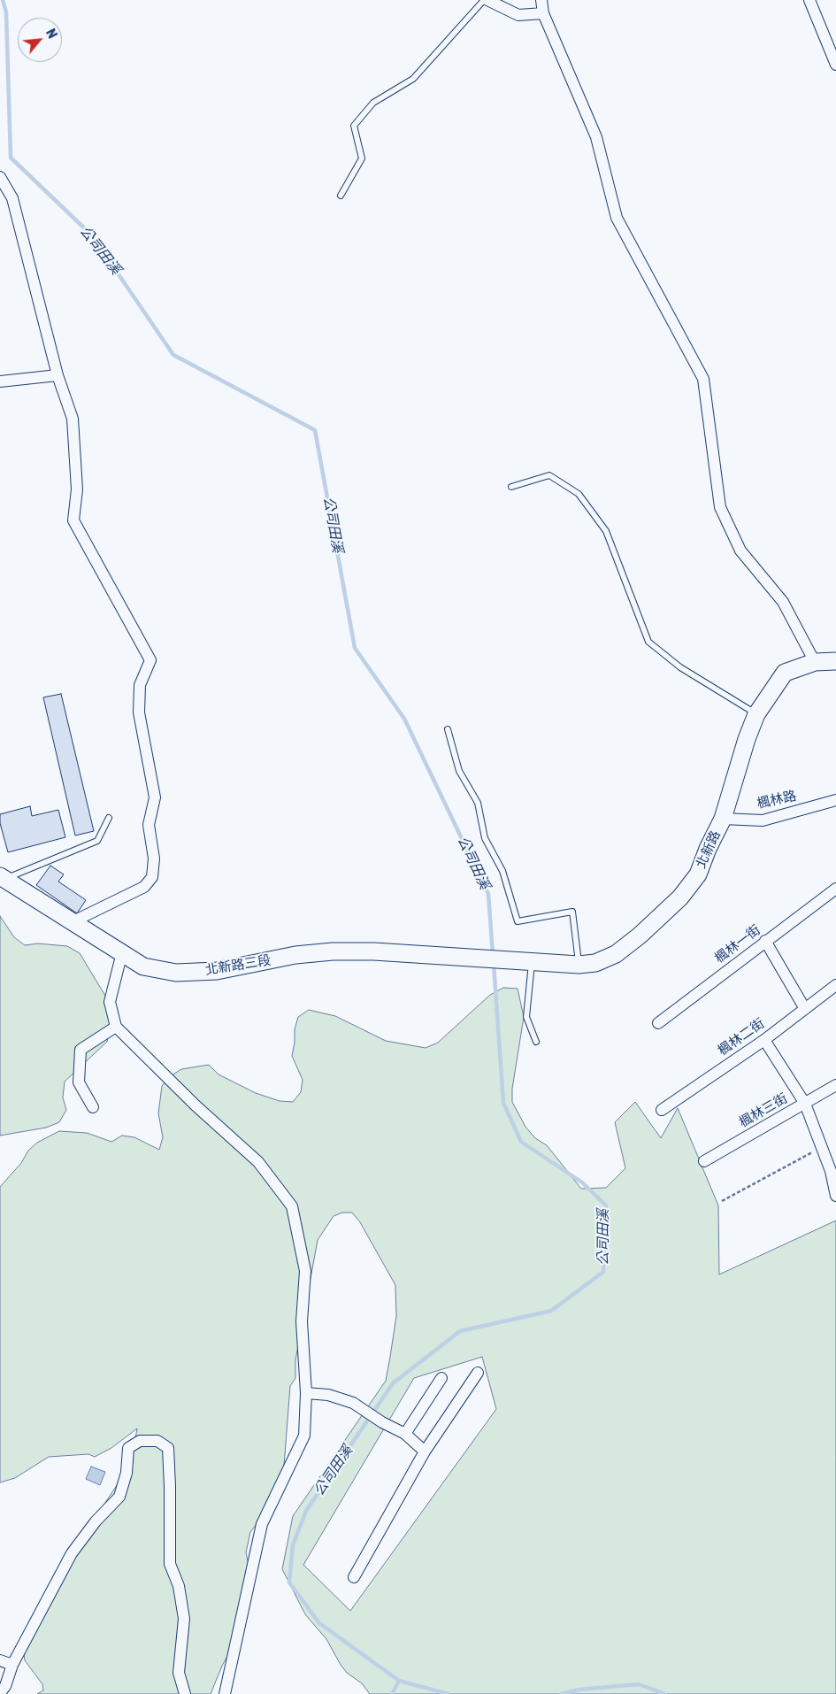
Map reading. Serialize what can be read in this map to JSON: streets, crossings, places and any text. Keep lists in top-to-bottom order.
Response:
{
  "streets": {
    "main road": ["北新路", "北新路三段"],
    "street": [
      "楓林路",
      "楓林一街",
      "楓林二街",
      "楓林三街"
    ]
  },
  "crossings": [
    ["楓林路", "北新路"],
    ["北新路", "北新路三段"]
  ],
  "water": ["公司田溪"],
  "north": "top right"
}
